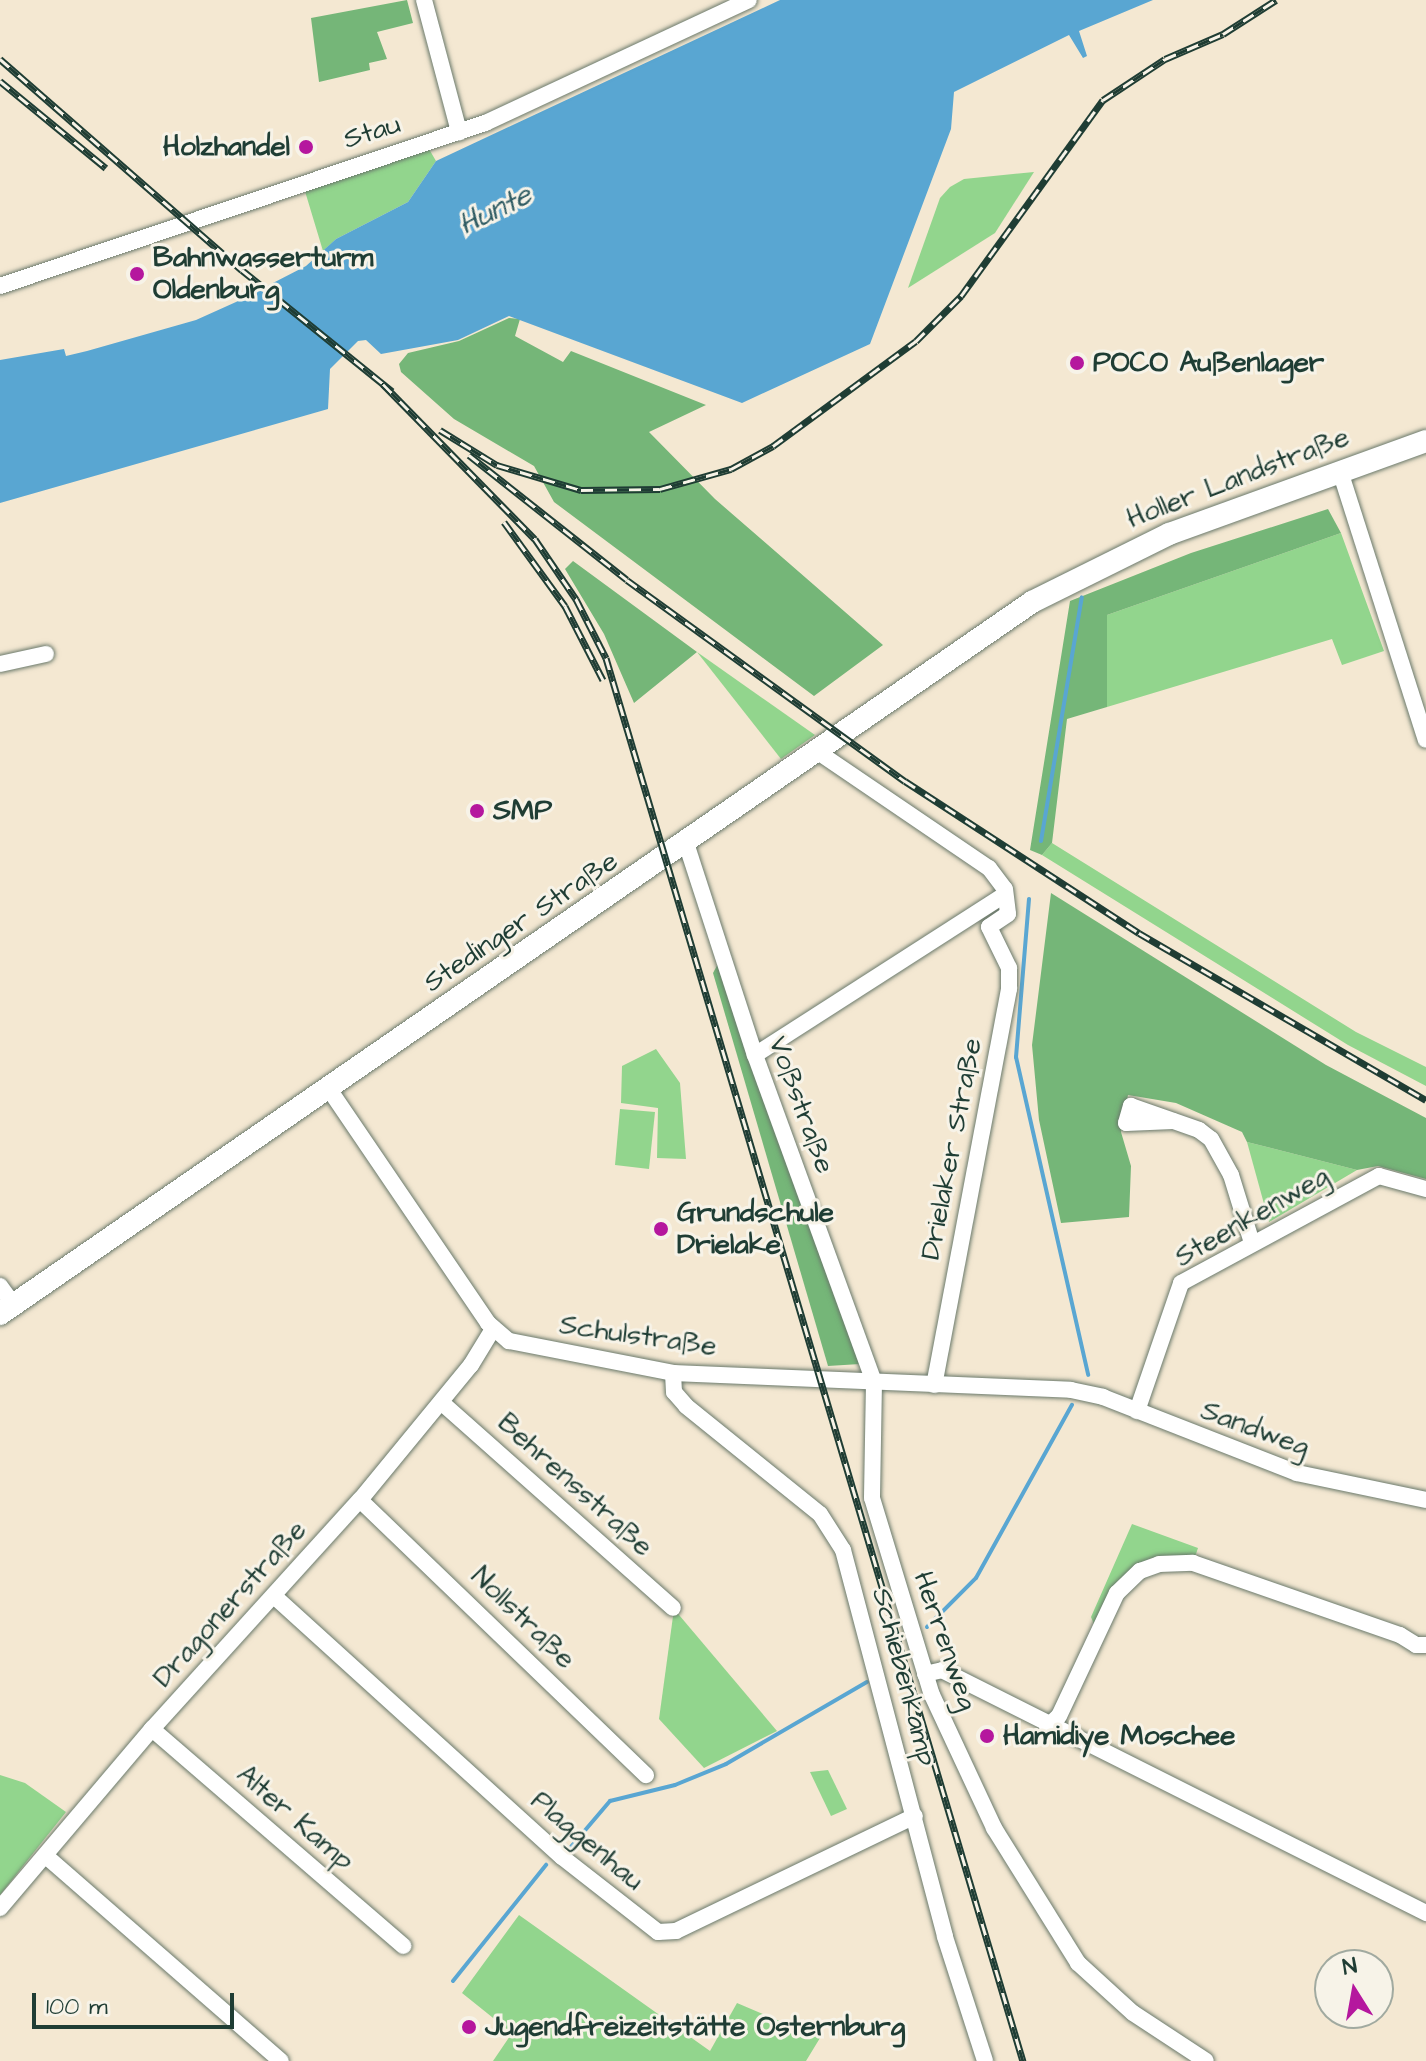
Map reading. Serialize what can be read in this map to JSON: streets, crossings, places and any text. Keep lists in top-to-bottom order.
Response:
{
  "streets": {
    "main road": ["Holler Landstraße", "Stedinger Straße"],
    "street": [
      "Stau",
      "Voßstraße",
      "Drielaker Straße",
      "Steenkenweg",
      "Schulstraße",
      "Sandweg",
      "Behrensstraße",
      "Dragonerstraße",
      "Nollstraße",
      "Herrenweg",
      "Schiebenkamp",
      "Alter Kamp",
      "Plaggenhau"
    ]
  },
  "crossings": [
    ["Holler Landstraße", "Stedinger Straße"],
    ["Stedinger Straße", "Voßstraße"],
    ["Voßstraße", "Schulstraße"],
    ["Voßstraße", "Herrenweg"],
    ["Drielaker Straße", "Schulstraße"],
    ["Steenkenweg", "Sandweg"],
    ["Schulstraße", "Sandweg"],
    ["Schulstraße", "Dragonerstraße"],
    ["Schulstraße", "Herrenweg"],
    ["Schulstraße", "Schiebenkamp"],
    ["Behrensstraße", "Dragonerstraße"],
    ["Dragonerstraße", "Nollstraße"],
    ["Dragonerstraße", "Alter Kamp"],
    ["Dragonerstraße", "Plaggenhau"],
    ["Schiebenkamp", "Plaggenhau"]
  ],
  "water": ["Hunte"],
  "places": [
    "Holzhandel",
    "Bahnwasserturm Oldenburg",
    "POCO Außenlager",
    "SMP",
    "Grundschule Drielake",
    "Hamidiye Moschee",
    "Jugendfreizeitstätte Osternburg"
  ],
  "scale_bar": "100 m",
  "north": "top"
}
